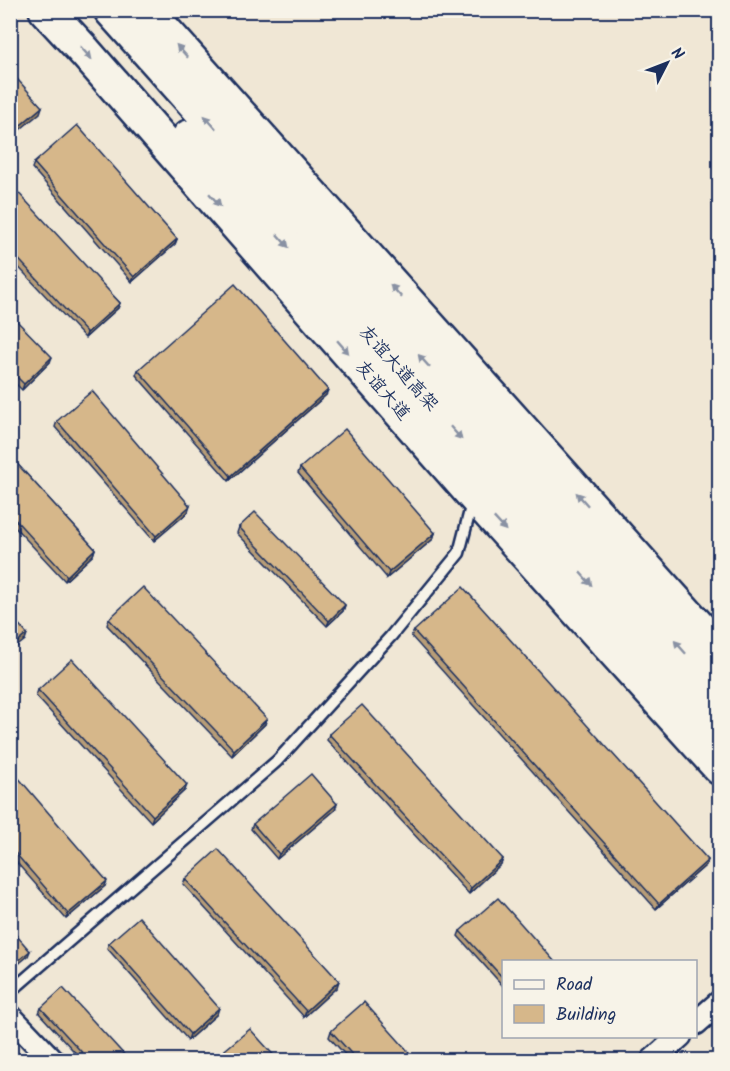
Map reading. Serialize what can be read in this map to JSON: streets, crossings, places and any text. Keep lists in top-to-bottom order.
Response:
{
  "streets": {
    "main road": ["友谊大道高架", "友谊大道"]
  },
  "legend": ["Road", "Building"],
  "north": "top right"
}
